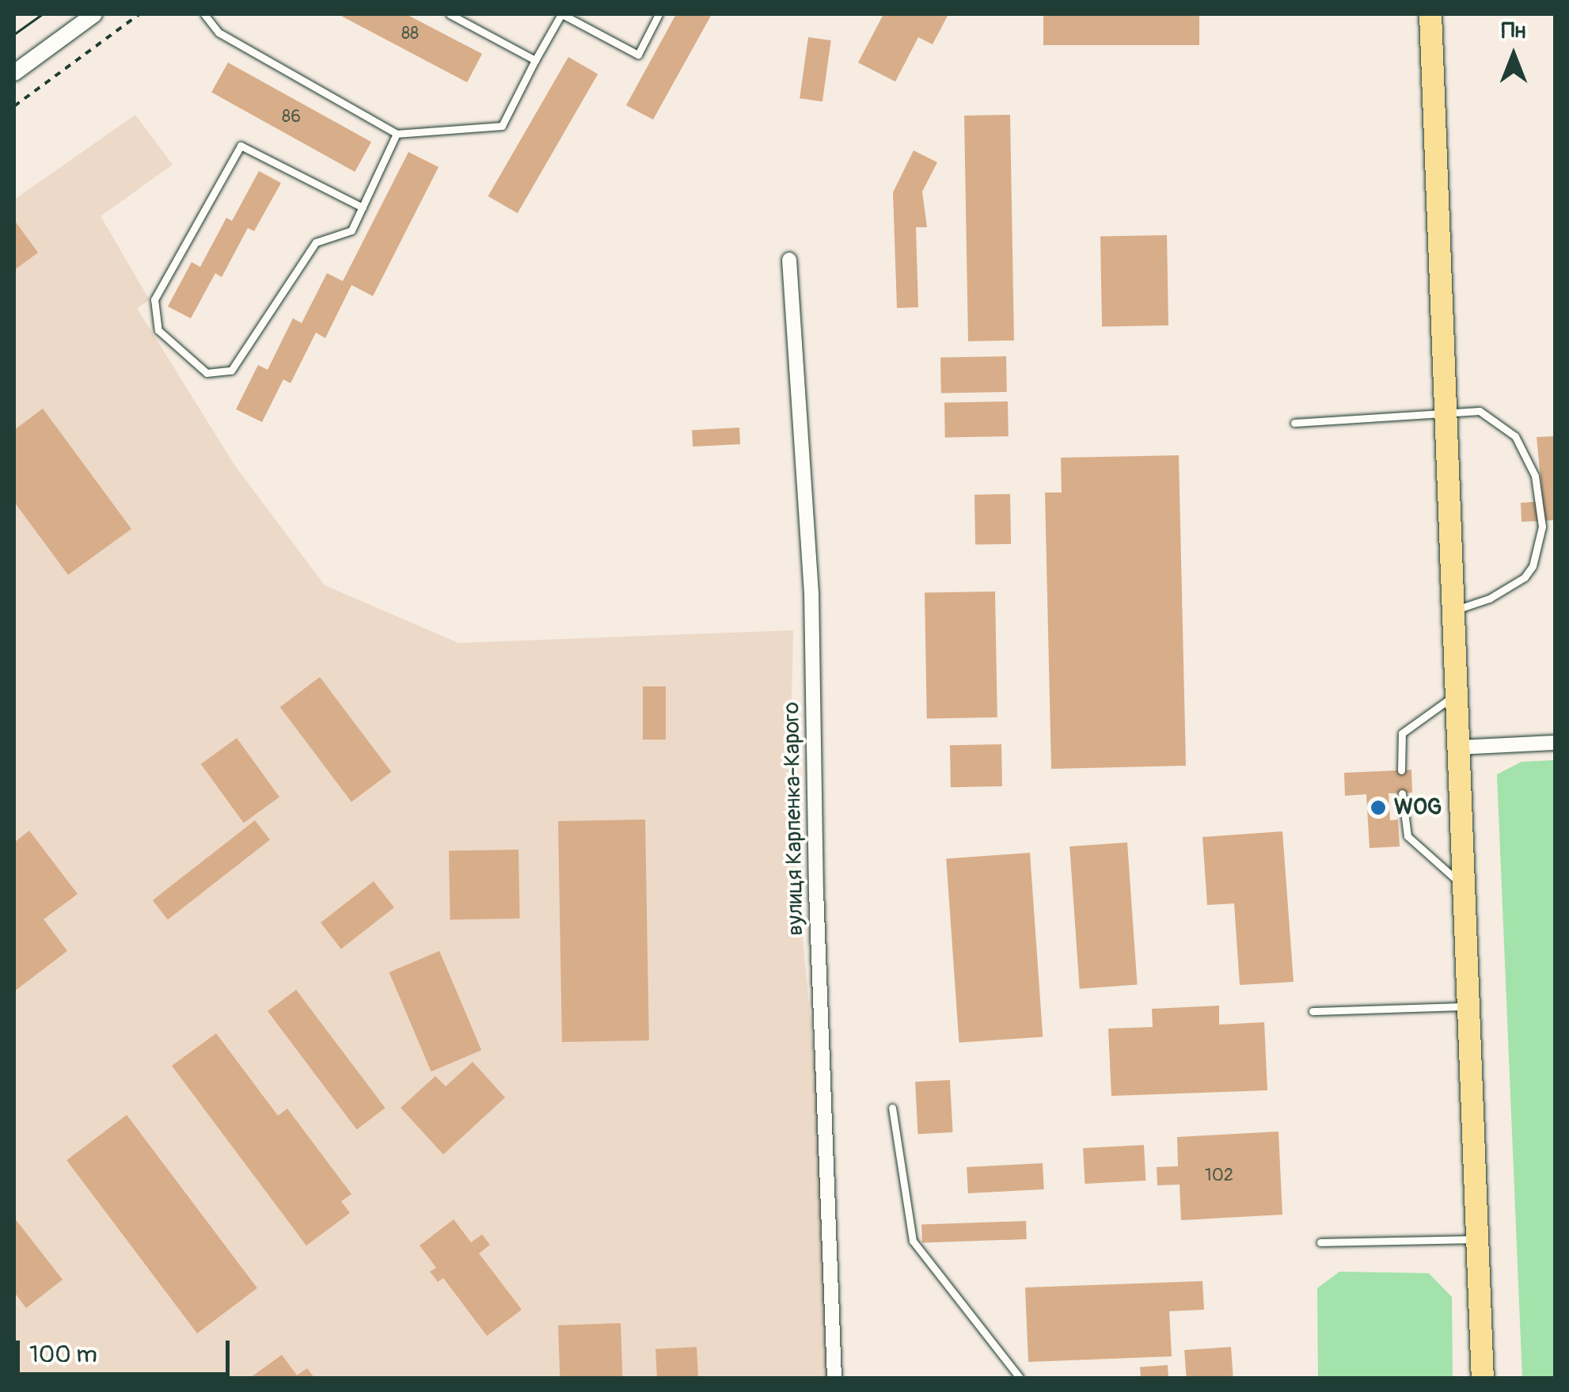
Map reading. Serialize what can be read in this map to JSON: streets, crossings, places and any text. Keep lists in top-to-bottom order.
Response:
{
  "streets": {
    "street": ["вулиця Карпенка-Карого"]
  },
  "places": ["WOG"],
  "house_numbers": ["88", "86", "102"],
  "scale_bar": "100 m",
  "north": "top"
}
